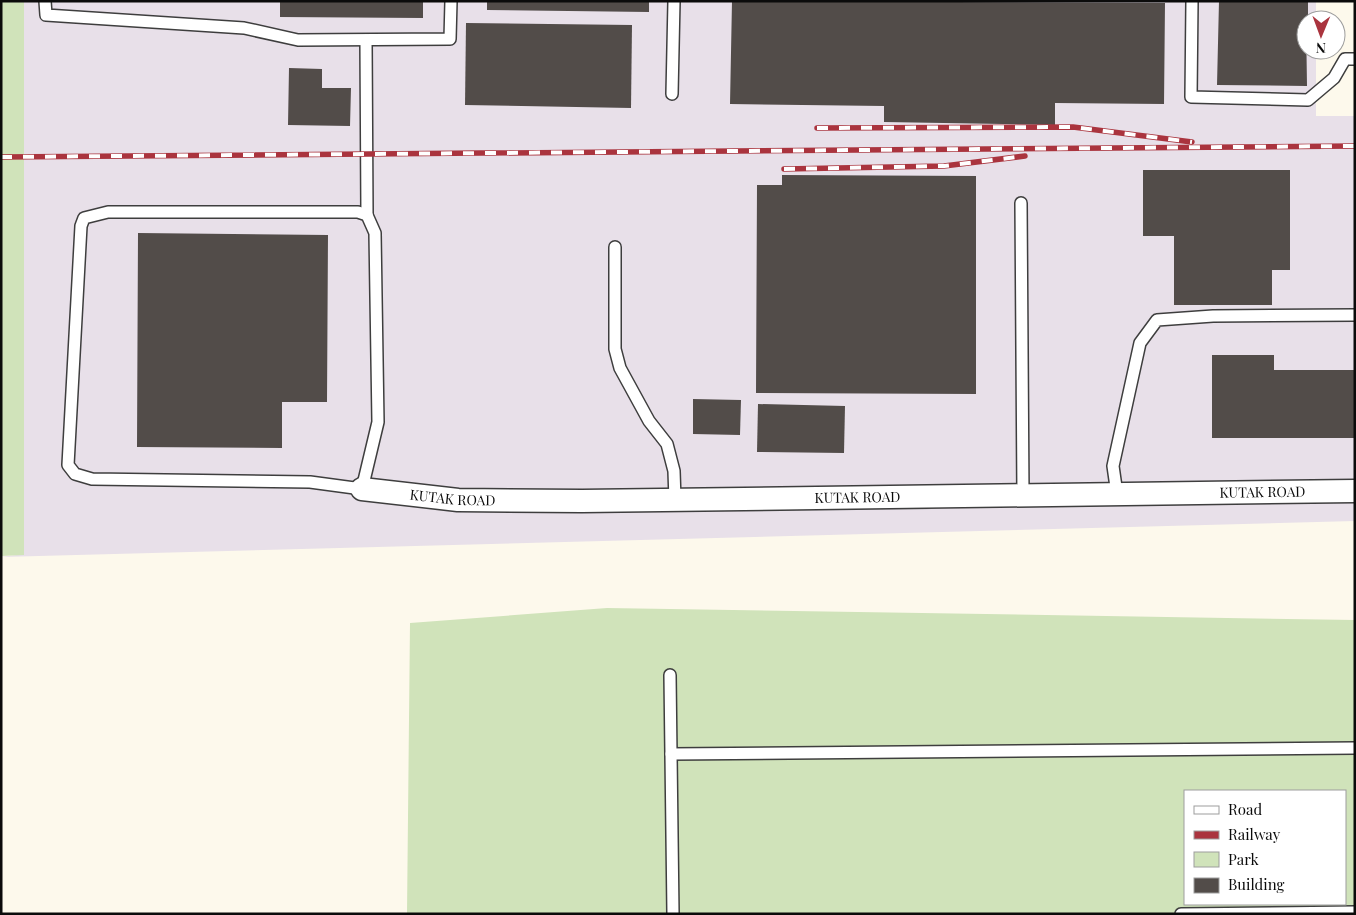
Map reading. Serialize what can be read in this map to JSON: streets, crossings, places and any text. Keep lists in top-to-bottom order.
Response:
{
  "streets": {
    "street": ["KUTAK ROAD"]
  },
  "legend": [
    "Road",
    "Railway",
    "Park",
    "Building"
  ],
  "north": "bottom"
}
